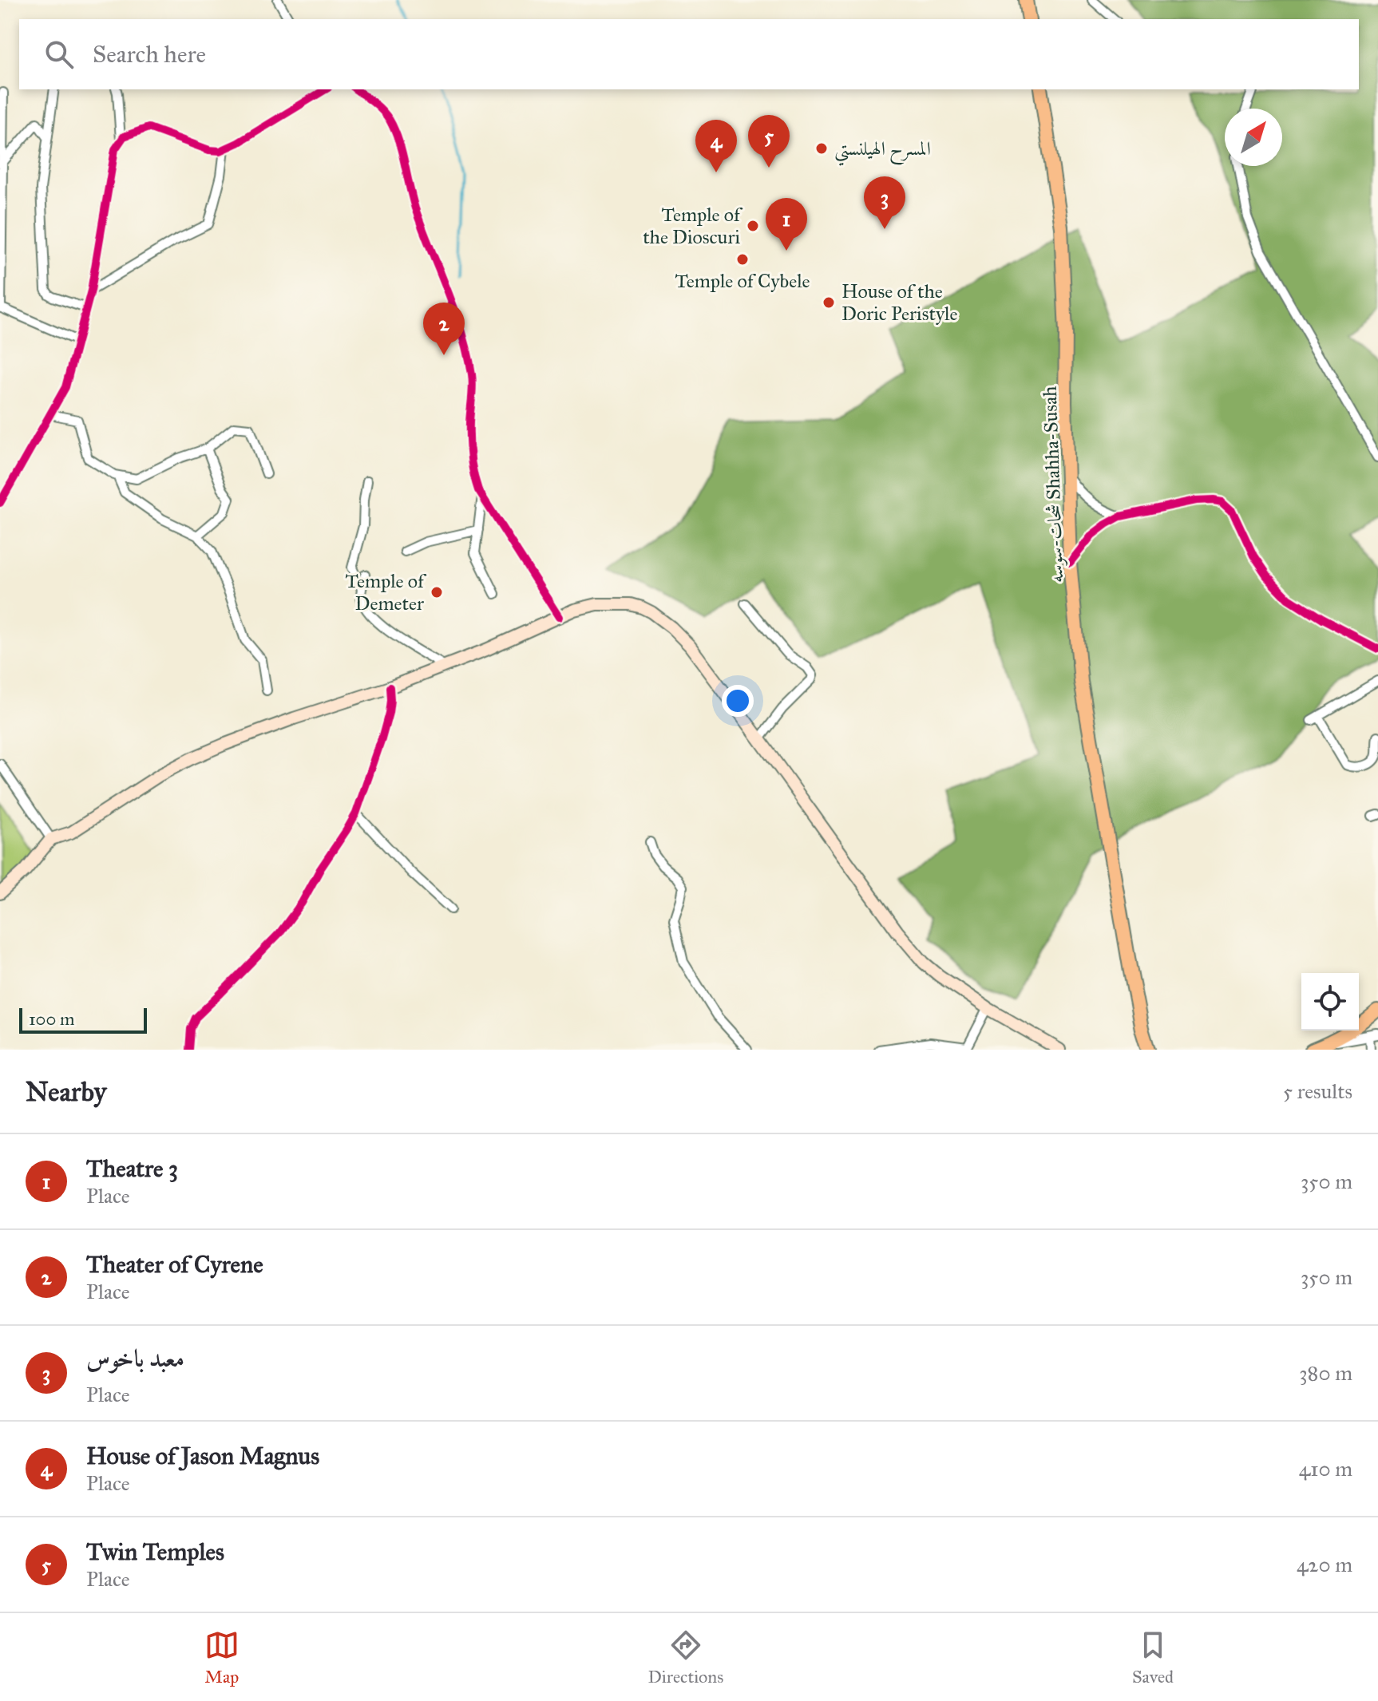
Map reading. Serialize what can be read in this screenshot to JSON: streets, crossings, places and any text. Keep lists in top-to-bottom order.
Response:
{
  "streets": {
    "main road": ["شحات-سوسه Shahha-Susah"]
  },
  "places": [
    "المسرح الهيلنستي",
    "Temple of the Dioscuri",
    "Temple of Cybele",
    "House of the Doric Peristyle",
    "Temple of Demeter"
  ],
  "scale_bar": "100 m",
  "north": "top right",
  "page": {
    "search": "Search here",
    "pins": [
      "5",
      "4",
      "3",
      "1",
      "2"
    ],
    "scale": "100 m",
    "heading": ["Nearby", "5 results"],
    "list": [
      {
        "mark": "1",
        "name": "Theatre 3",
        "note": "Place",
        "value": "350 m"
      },
      {
        "mark": "2",
        "name": "Theater of Cyrene",
        "note": "Place",
        "value": "350 m"
      },
      {
        "mark": "3",
        "name": "معبد باخوس",
        "note": "Place",
        "value": "380 m"
      },
      {
        "mark": "4",
        "name": "House of Jason Magnus",
        "note": "Place",
        "value": "410 m"
      },
      {
        "mark": "5",
        "name": "Twin Temples",
        "note": "Place",
        "value": "420 m"
      }
    ],
    "nav": ["Map", "Directions", "Saved"]
  }
}
